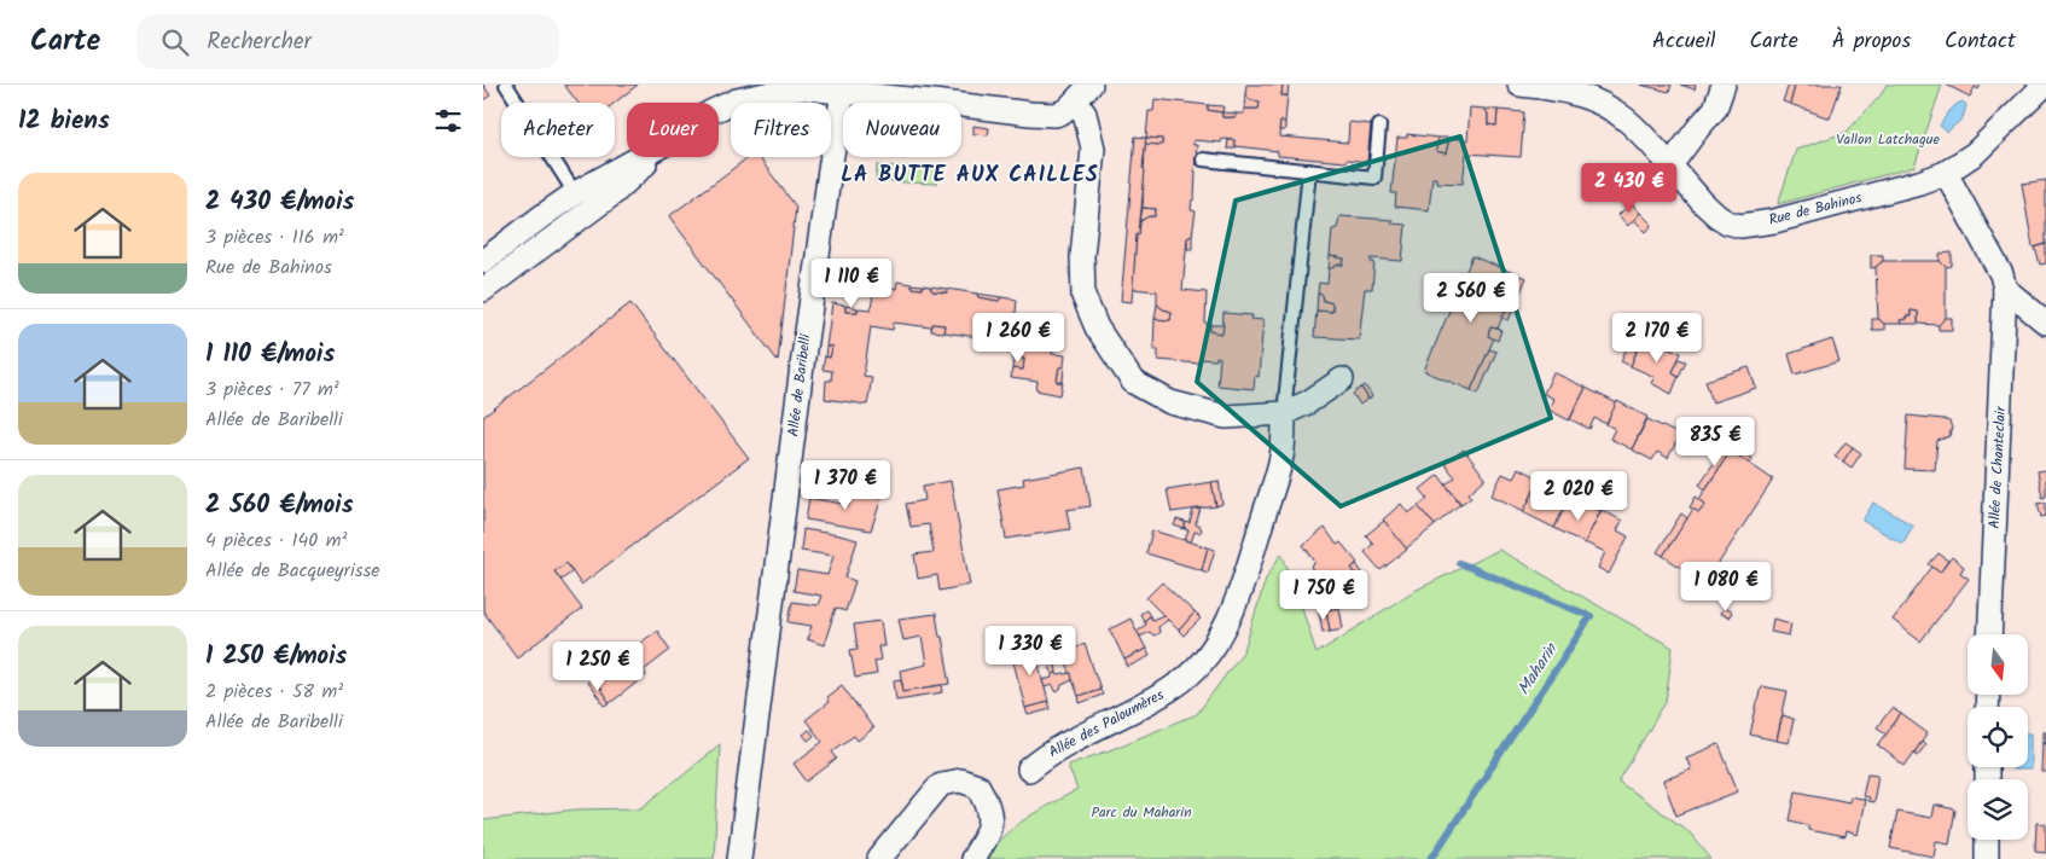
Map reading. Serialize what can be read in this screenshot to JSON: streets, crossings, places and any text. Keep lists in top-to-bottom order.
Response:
{
  "streets": {
    "street": [
      "Rue de Bahinos",
      "Allée de Baribelli",
      "Allée de Chanteclair",
      "Allée des Paloumères"
    ]
  },
  "districts": ["LA BUTTE AUX CAILLES"],
  "water": ["Maharin"],
  "parks": ["Vallon Latchague", "Parc du Maharin"],
  "north": "bottom",
  "page": {
    "header": "Carte",
    "search": "Rechercher",
    "nav": [
      "Accueil",
      "Carte",
      "À propos",
      "Contact"
    ],
    "heading": "12 biens",
    "chip": [
      "Acheter",
      "Louer",
      "Filtres",
      "Nouveau"
    ],
    "list": [
      {
        "name": "2 430 €/mois",
        "note": "3 pièces · 116 m² · Rue de Bahinos"
      },
      {
        "name": "1 110 €/mois",
        "note": "3 pièces · 77 m² · Allée de Baribelli"
      },
      {
        "name": "2 560 €/mois",
        "note": "4 pièces · 140 m² · Allée de Bacqueyrisse"
      },
      {
        "name": "1 250 €/mois",
        "note": "2 pièces · 58 m² · Allée de Baribelli"
      }
    ],
    "price": [
      "2 430 €",
      "1 110 €",
      "2 560 €",
      "1 260 €",
      "2 170 €",
      "835 €",
      "1 370 €",
      "2 020 €",
      "1 080 €",
      "1 750 €",
      "1 330 €",
      "1 250 €"
    ]
  }
}
